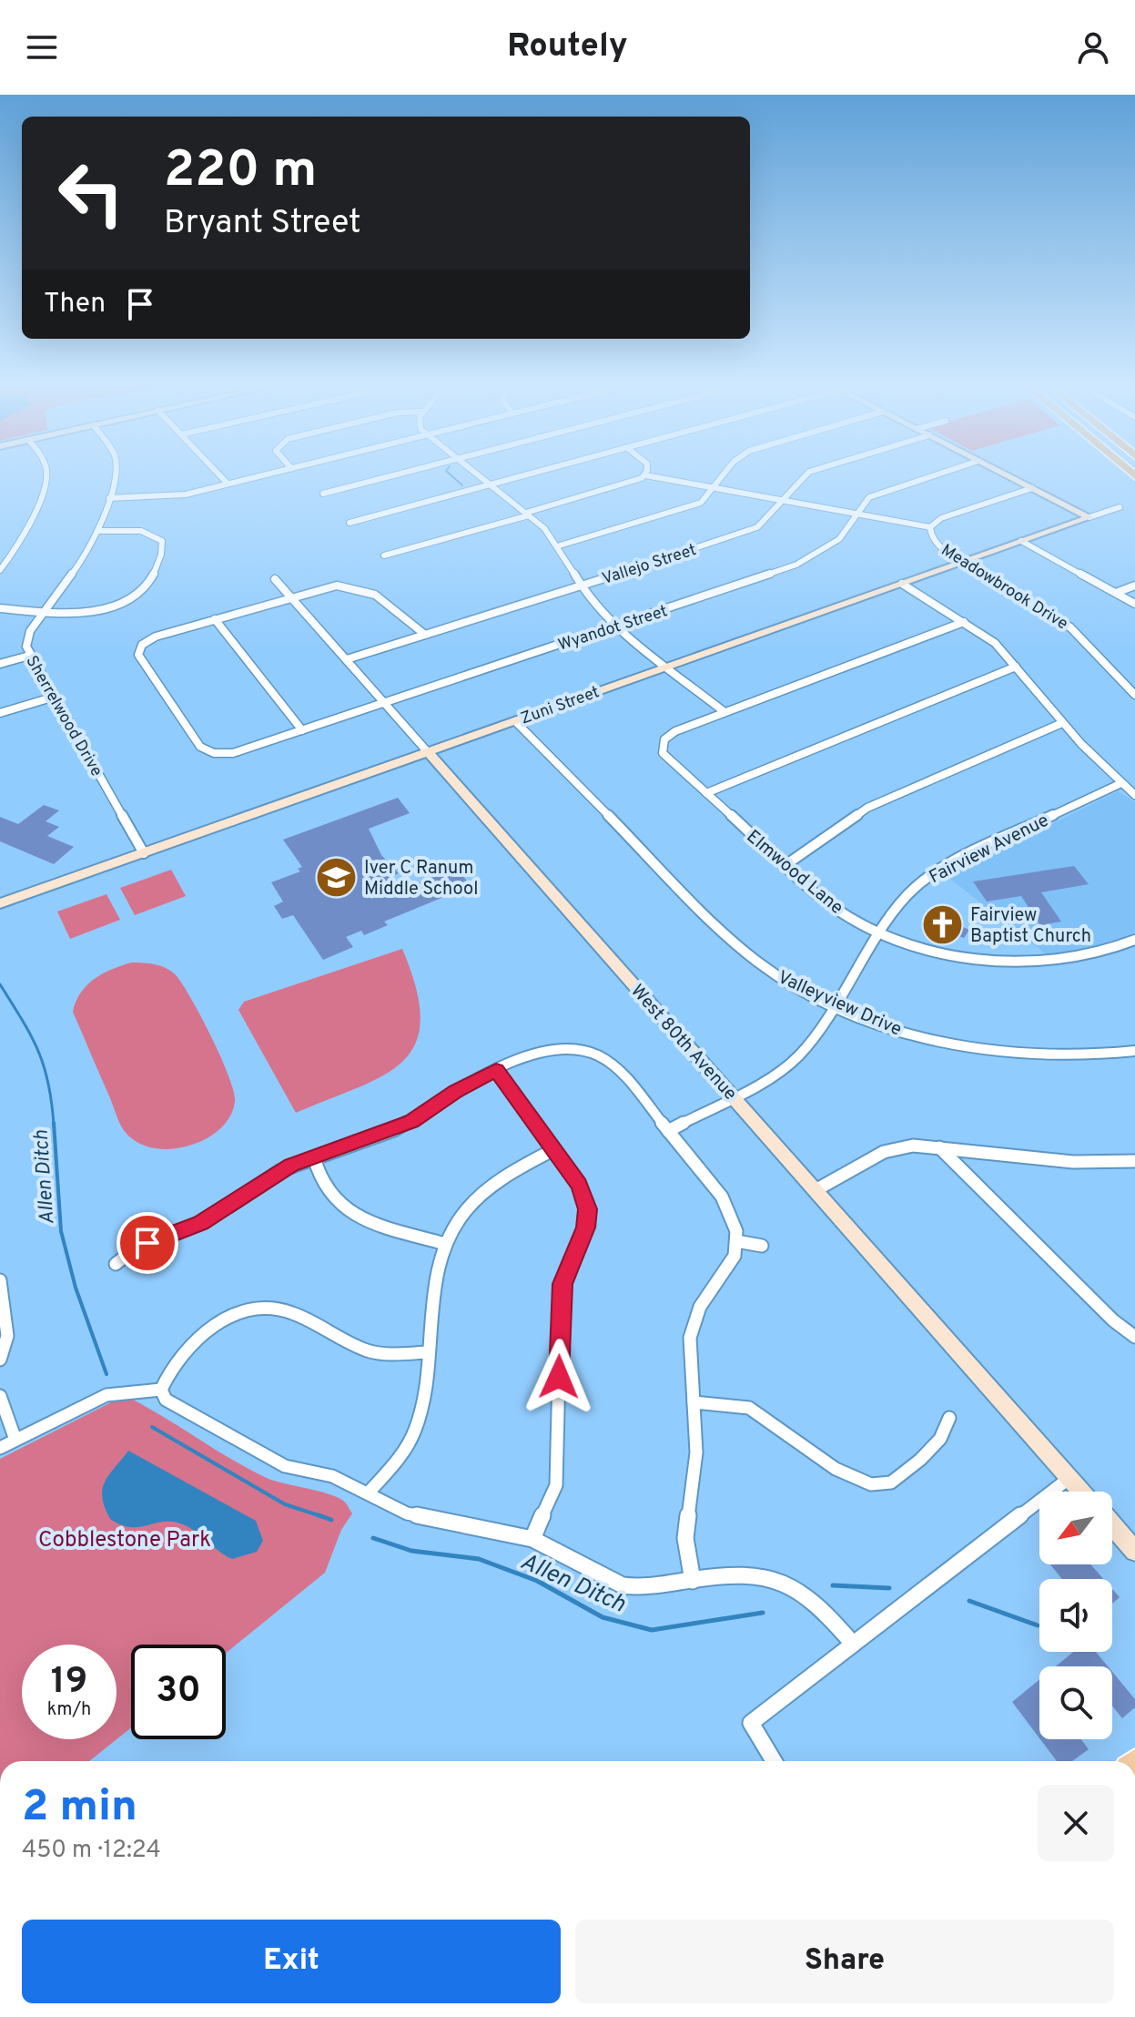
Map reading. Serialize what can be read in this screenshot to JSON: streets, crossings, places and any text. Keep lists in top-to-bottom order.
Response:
{
  "streets": {
    "street": [
      "Vallejo Street",
      "Meadowbrook Drive",
      "Wyandot Street",
      "Zuni Street",
      "Sherrelwood Drive",
      "Fairview Avenue",
      "Elmwood Lane",
      "Valleyview Drive",
      "West 80th Avenue"
    ]
  },
  "crossings": [
    ["Vallejo Street", "Meadowbrook Drive"],
    ["Vallejo Street", "West 80th Avenue"],
    ["Meadowbrook Drive", "Wyandot Street"],
    ["Meadowbrook Drive", "Zuni Street"],
    ["Wyandot Street", "West 80th Avenue"],
    ["Zuni Street", "Sherrelwood Drive"],
    ["Zuni Street", "Valleyview Drive"],
    ["Zuni Street", "West 80th Avenue"],
    ["Fairview Avenue", "Elmwood Lane"],
    ["Fairview Avenue", "Valleyview Drive"],
    ["Fairview Avenue", "West 80th Avenue"]
  ],
  "water": ["Allen Ditch"],
  "parks": ["Cobblestone Park"],
  "places": {
    "school or university": ["Iver C Ranum Middle School"],
    "church": ["Fairview Baptist Church"]
  },
  "north": "bottom left",
  "page": {
    "header": "Routely",
    "turn": ["220 m", "Bryant Street"],
    "then": "Then",
    "speed": "19 km/h",
    "limit": "30",
    "heading": ["2 min", "450 m · 12:24"],
    "buttons": ["Exit", "Share"]
  }
}
